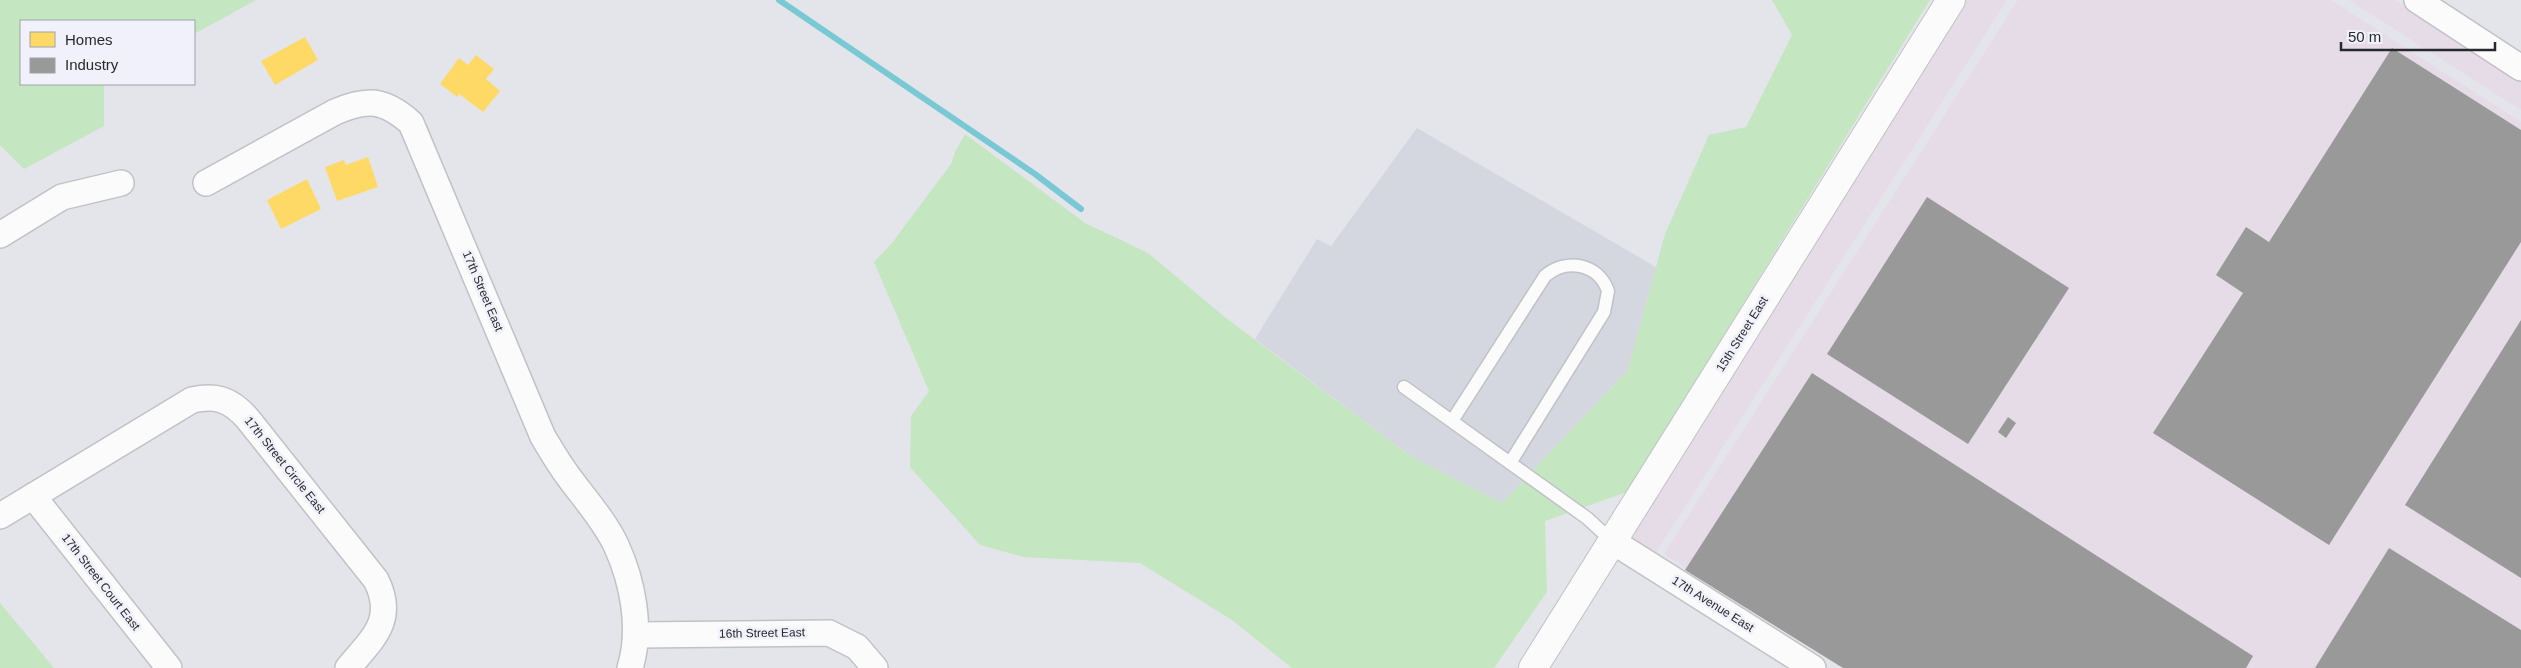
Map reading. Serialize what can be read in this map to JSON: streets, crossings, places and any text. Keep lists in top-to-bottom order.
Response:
{
  "streets": {
    "main road": ["15th Street East"],
    "street": [
      "17th Street East",
      "17th Street Circle East",
      "17th Street Court East",
      "17th Avenue East",
      "16th Street East"
    ]
  },
  "crossings": [
    ["17th Street East", "16th Street East"],
    ["15th Street East", "17th Avenue East"],
    ["17th Street Circle East", "17th Street Court East"]
  ],
  "legend": ["Homes", "Industry"],
  "scale_bar": "50 m"
}
